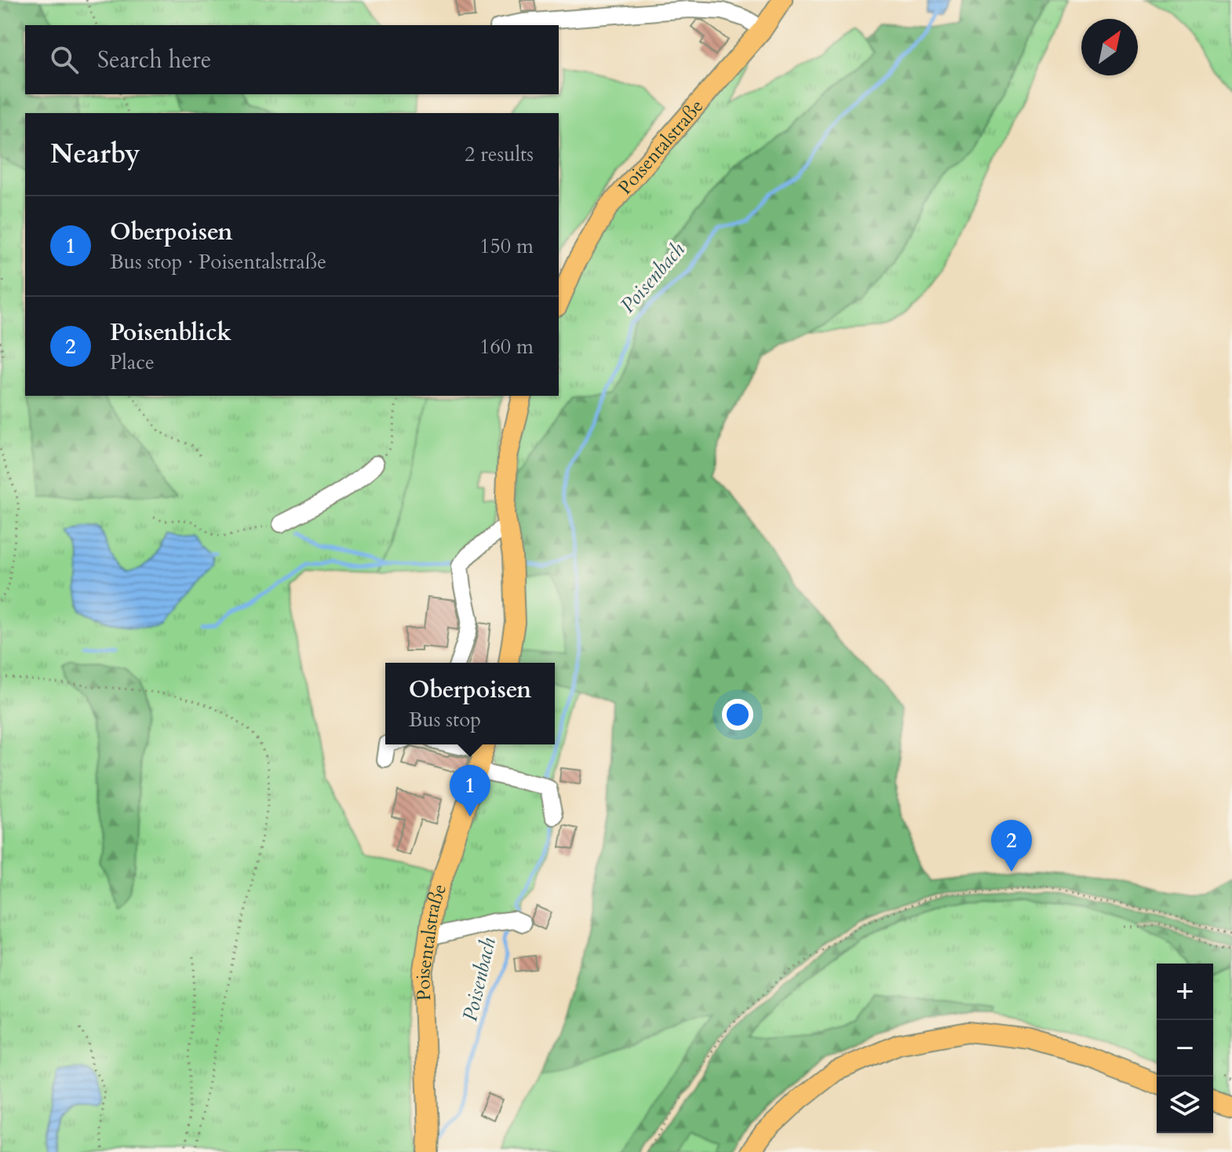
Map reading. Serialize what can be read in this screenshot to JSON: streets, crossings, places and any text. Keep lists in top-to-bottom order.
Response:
{
  "streets": {
    "main road": ["Poisentalstraße"]
  },
  "water": ["Poisenbach"],
  "north": "top right",
  "page": {
    "search": "Search here",
    "heading": ["Nearby", "2 results"],
    "list": [
      {
        "mark": "1",
        "name": "Oberpoisen",
        "note": "Bus stop · Poisentalstraße",
        "value": "150 m"
      },
      {
        "mark": "2",
        "name": "Poisenblick",
        "note": "Place",
        "value": "160 m"
      }
    ],
    "popup": ["Oberpoisen", "Bus stop"],
    "pins": ["1", "2"],
    "map_buttons": ["+", "−"]
  }
}
